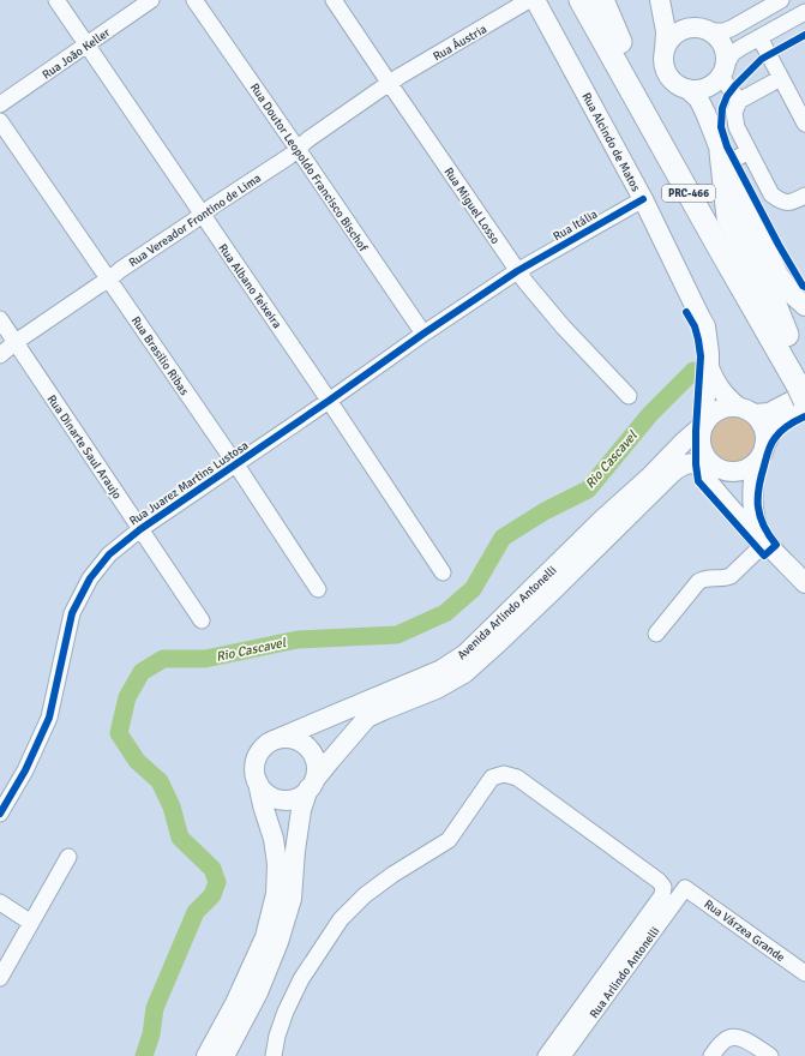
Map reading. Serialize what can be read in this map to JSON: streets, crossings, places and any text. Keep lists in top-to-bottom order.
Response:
{
  "streets": {
    "highway": ["PRC-466"],
    "main road": ["Rua Alcindo de Matos", "Avenida Arlindo Antonelli"],
    "street": [
      "Rua Áustria",
      "Rua João Keller",
      "Rua Doutor Leopoldo Francisco Bischof",
      "Rua Miguel Losso",
      "Rua Vereador Frontino de Lima",
      "Rua Itália",
      "Rua Albano Teixeira",
      "Rua Brasilio Ribas",
      "Rua Dinarte Saul Araujo",
      "Rua Juarez Martins Lustosa",
      "Rua Várzea Grande",
      "Rua Arlindo Antonelli"
    ]
  },
  "crossings": [
    ["Rua Áustria", "Rua Miguel Losso"],
    ["Rua Áustria", "Rua Vereador Frontino de Lima"],
    ["Rua João Keller", "Rua Albano Teixeira"],
    ["Rua Alcindo de Matos", "Rua Itália"],
    ["Rua Alcindo de Matos", "Avenida Arlindo Antonelli"],
    ["Rua Doutor Leopoldo Francisco Bischof", "Rua Vereador Frontino de Lima"],
    ["Rua Doutor Leopoldo Francisco Bischof", "Rua Juarez Martins Lustosa"],
    ["Rua Miguel Losso", "Rua Vereador Frontino de Lima"],
    ["Rua Miguel Losso", "Rua Itália"],
    ["Rua Miguel Losso", "Rua Juarez Martins Lustosa"],
    ["Rua Vereador Frontino de Lima", "Rua Albano Teixeira"],
    ["Rua Vereador Frontino de Lima", "Rua Brasilio Ribas"],
    ["Rua Vereador Frontino de Lima", "Rua Dinarte Saul Araujo"],
    ["Rua Itália", "Rua Juarez Martins Lustosa"],
    ["Rua Albano Teixeira", "Rua Juarez Martins Lustosa"],
    ["Rua Brasilio Ribas", "Rua Juarez Martins Lustosa"],
    ["Rua Dinarte Saul Araujo", "Rua Juarez Martins Lustosa"],
    ["Rua Várzea Grande", "Rua Arlindo Antonelli"]
  ],
  "water": ["Rio Cascavel"]
}
